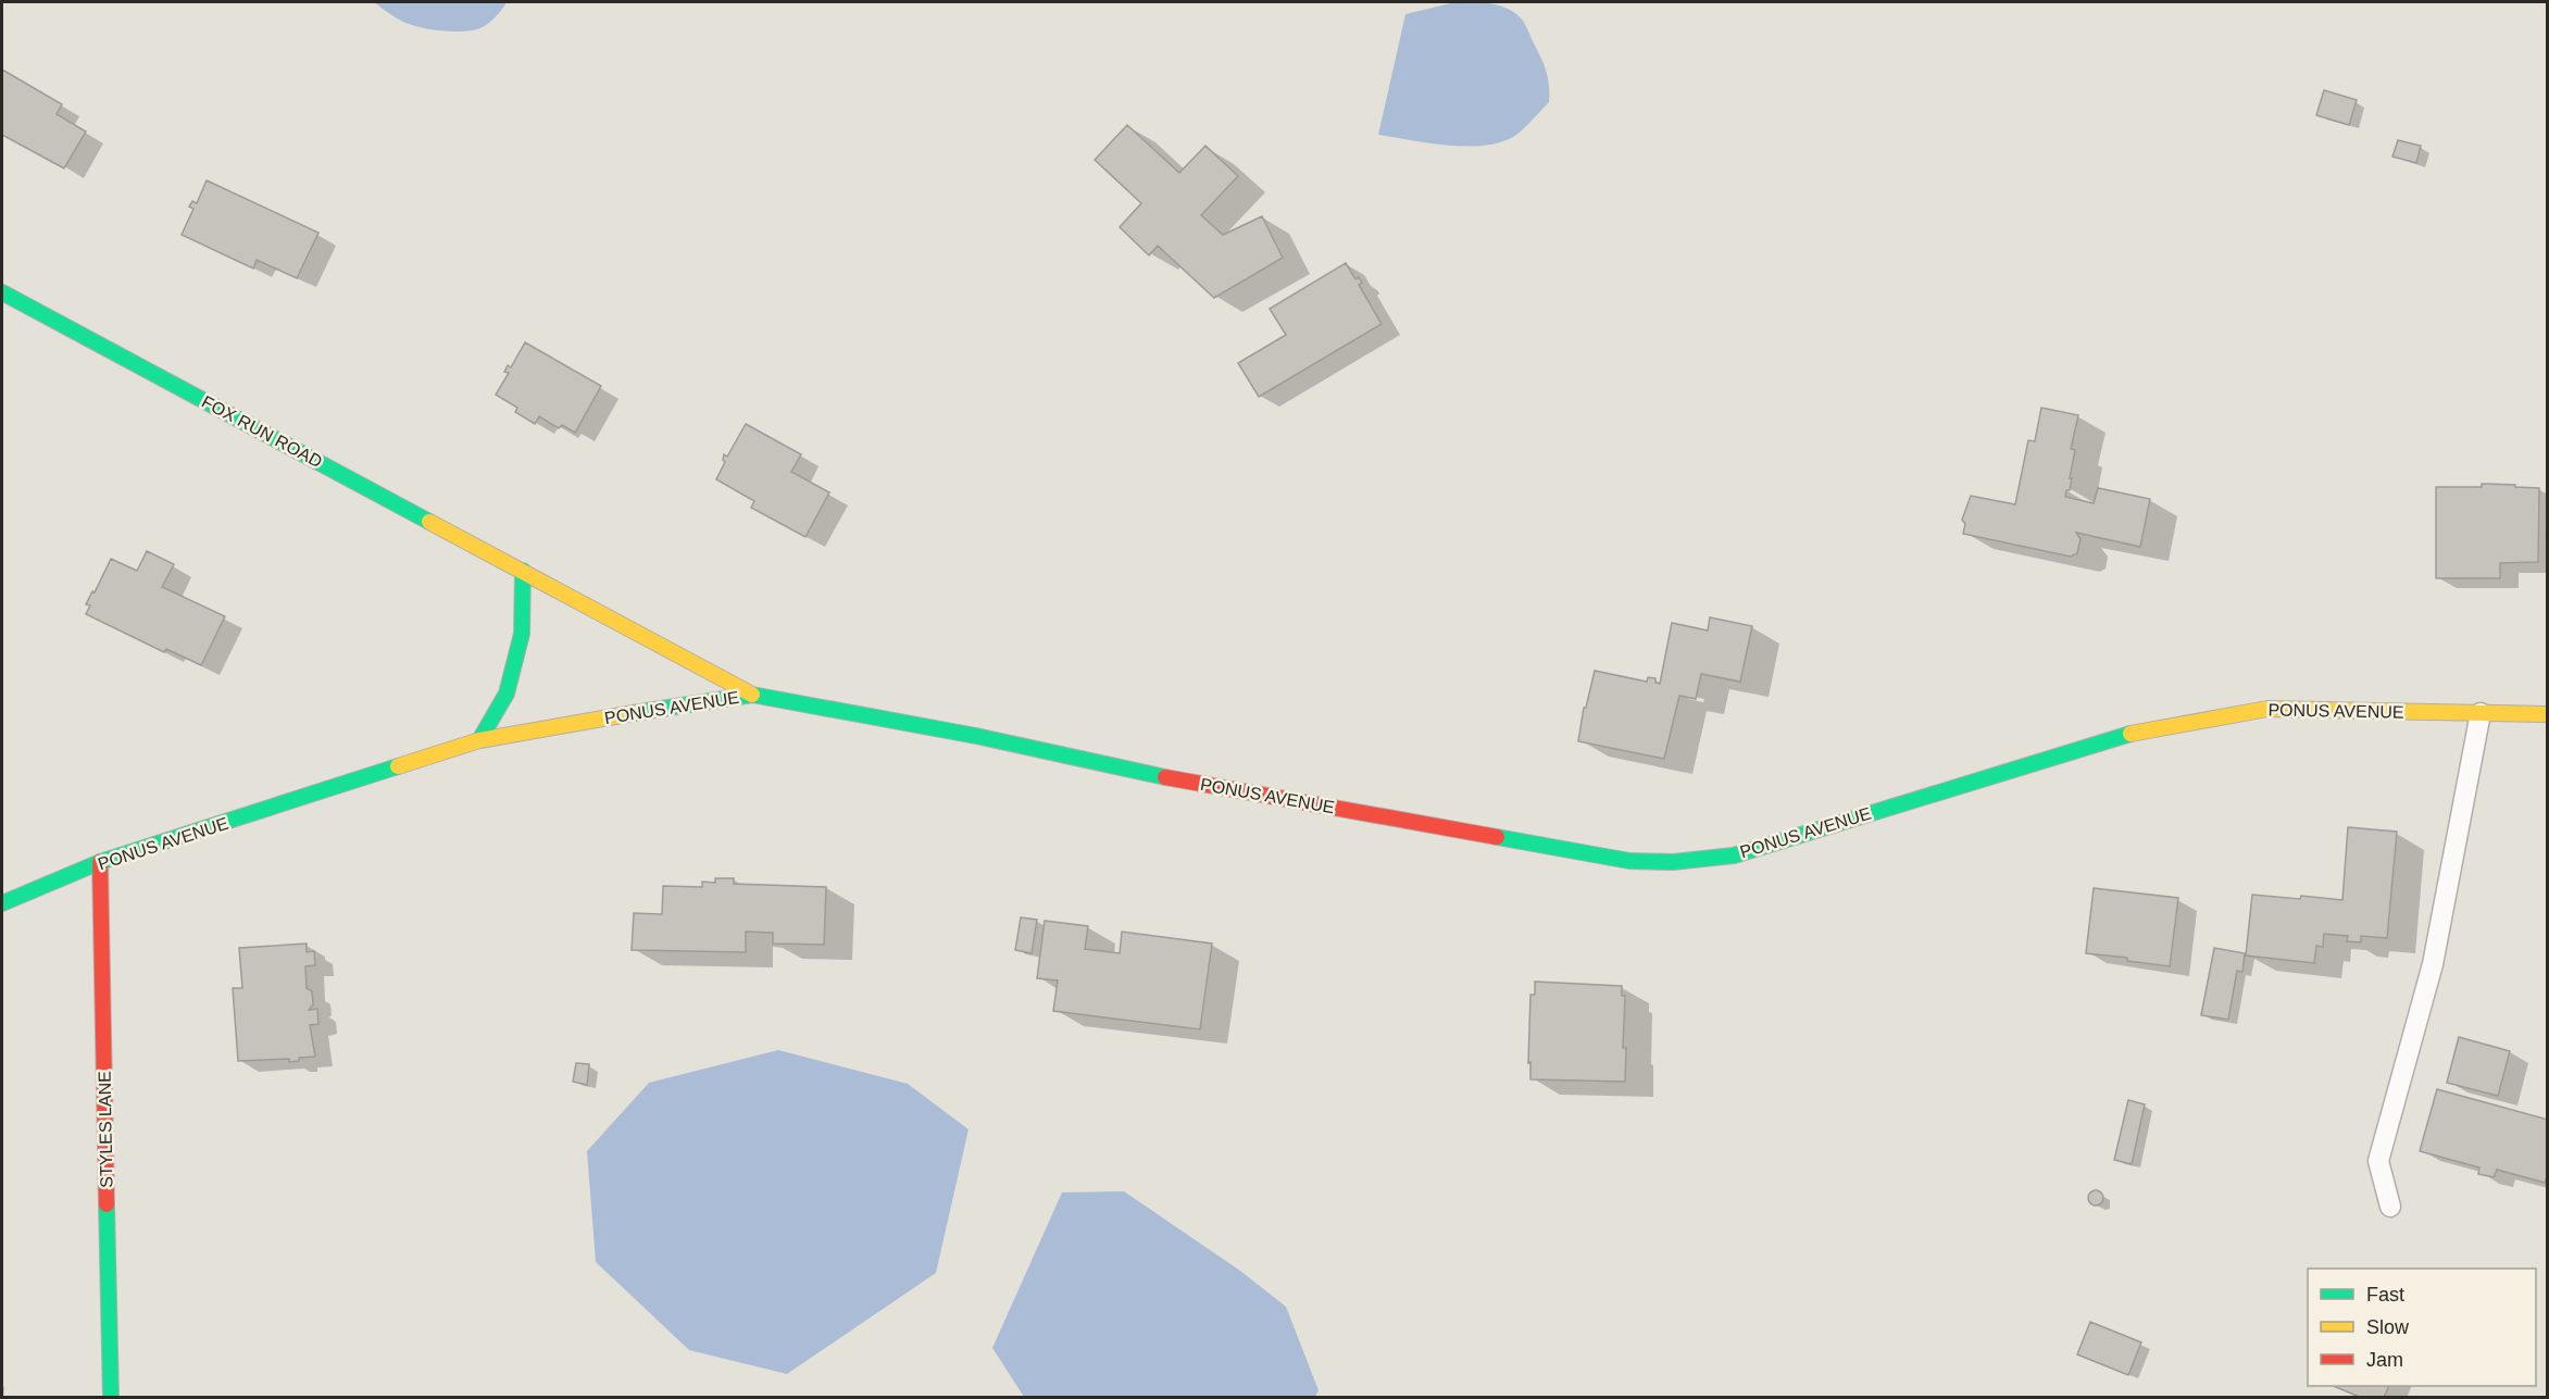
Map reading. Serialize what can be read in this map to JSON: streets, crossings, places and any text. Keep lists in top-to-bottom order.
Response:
{
  "streets": {
    "street": ["FOX RUN ROAD", "PONUS AVENUE", "STYLES LANE"]
  },
  "crossings": [
    ["FOX RUN ROAD", "PONUS AVENUE"],
    ["PONUS AVENUE", "STYLES LANE"]
  ],
  "legend": ["Fast", "Slow", "Jam"]
}
